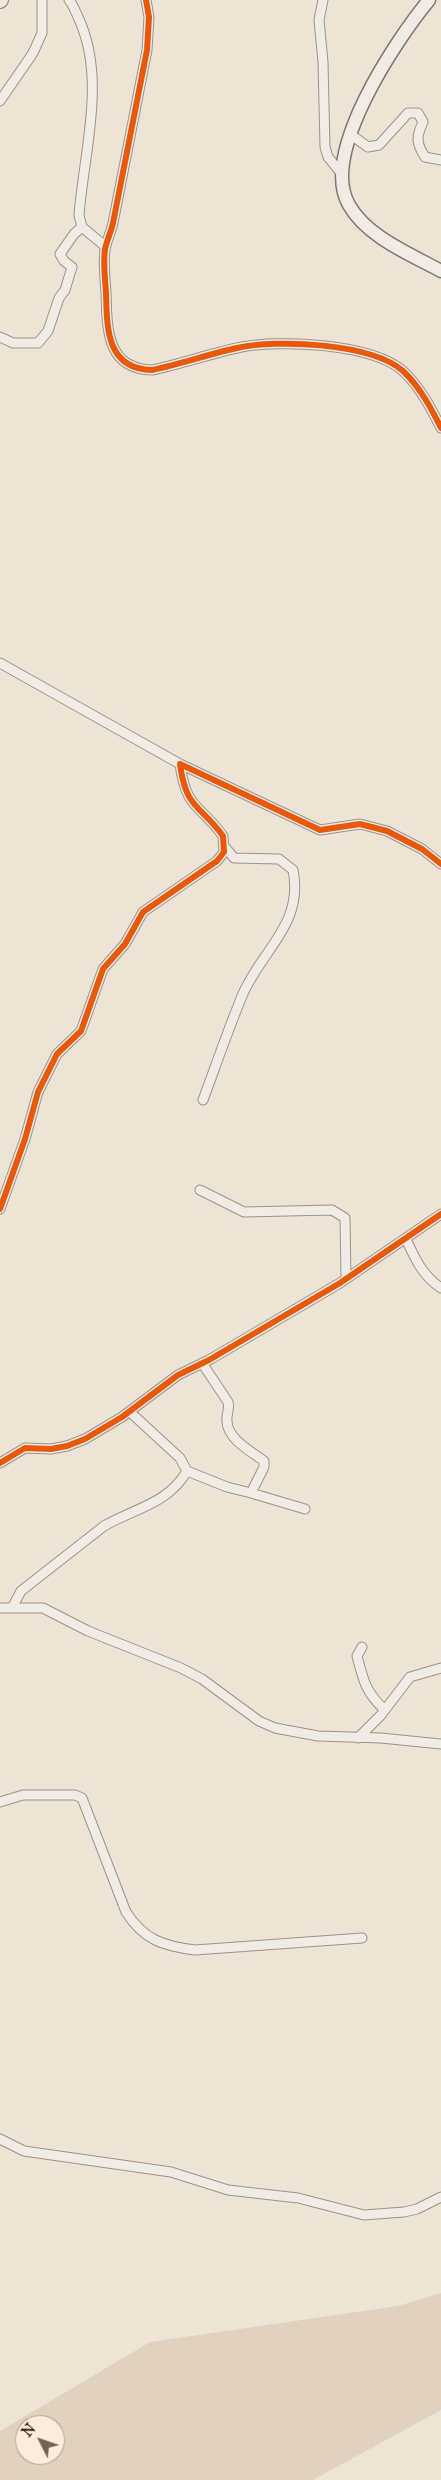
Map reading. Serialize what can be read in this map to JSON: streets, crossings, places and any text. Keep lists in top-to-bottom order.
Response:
{
  "north": "top left"
}
